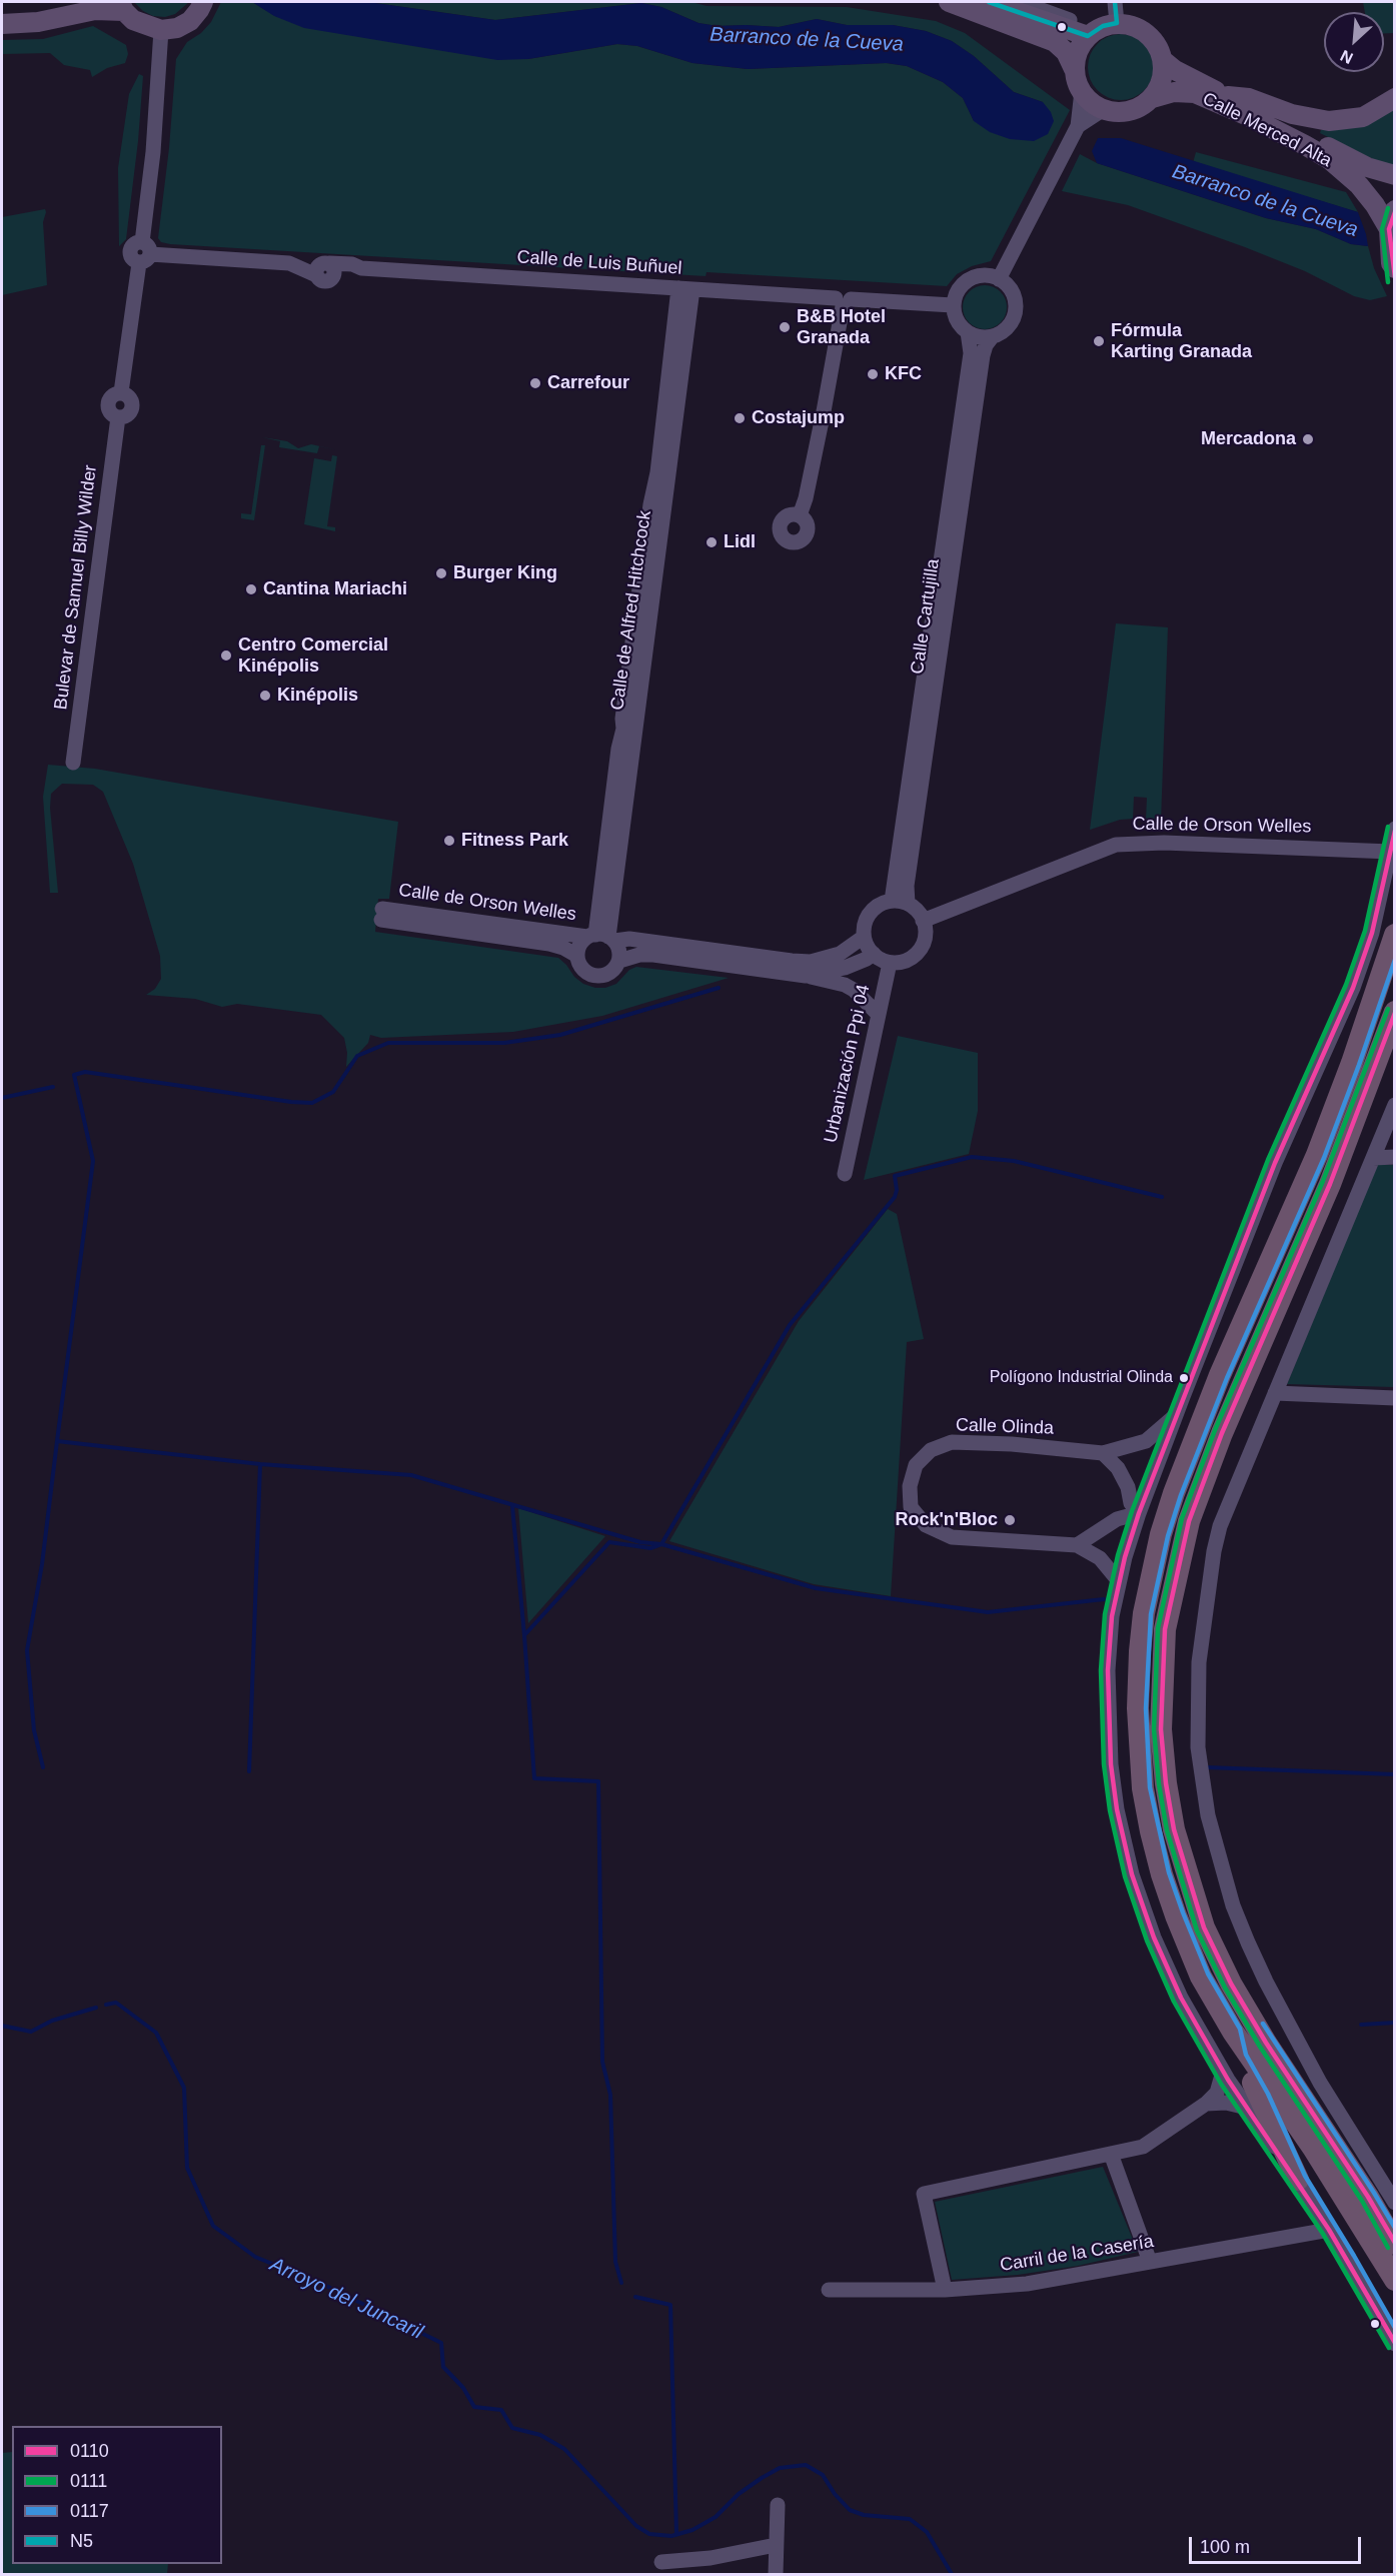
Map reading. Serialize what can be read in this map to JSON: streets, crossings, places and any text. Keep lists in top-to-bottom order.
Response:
{
  "streets": {
    "main road": ["Calle Merced Alta"],
    "street": [
      "Calle de Luis Buñuel",
      "Bulevar de Samuel Billy Wilder",
      "Calle de Alfred Hitchcock",
      "Calle Cartujilla",
      "Calle de Orson Welles",
      "Urbanización Ppi 04",
      "Calle Olinda",
      "Carril de la Casería"
    ]
  },
  "crossings": [
    ["Calle de Luis Buñuel", "Bulevar de Samuel Billy Wilder"],
    ["Calle de Luis Buñuel", "Calle de Alfred Hitchcock"],
    ["Calle de Luis Buñuel", "Calle Cartujilla"],
    ["Calle de Alfred Hitchcock", "Calle de Orson Welles"],
    ["Calle Cartujilla", "Calle de Orson Welles"],
    ["Calle Cartujilla", "Urbanización Ppi 04"],
    ["Calle de Orson Welles", "Urbanización Ppi 04"]
  ],
  "water": ["Barranco de la Cueva", "Arroyo del Juncaril"],
  "places": [
    "B&B Hotel Granada",
    "Fórmula Karting Granada",
    "KFC",
    "Carrefour",
    "Costajump",
    "Mercadona",
    "Lidl",
    "Burger King",
    "Cantina Mariachi",
    "Centro Comercial Kinépolis",
    "Kinépolis",
    "Fitness Park",
    "Polígono Industrial Olinda",
    "Rock'n'Bloc"
  ],
  "lines": [
    "transit line N5",
    "transit line 0111",
    "transit line 0110",
    "transit line 0117"
  ],
  "legend": [
    "0110",
    "0111",
    "0117",
    "N5"
  ],
  "scale_bar": "100 m",
  "north": "bottom left"
}
